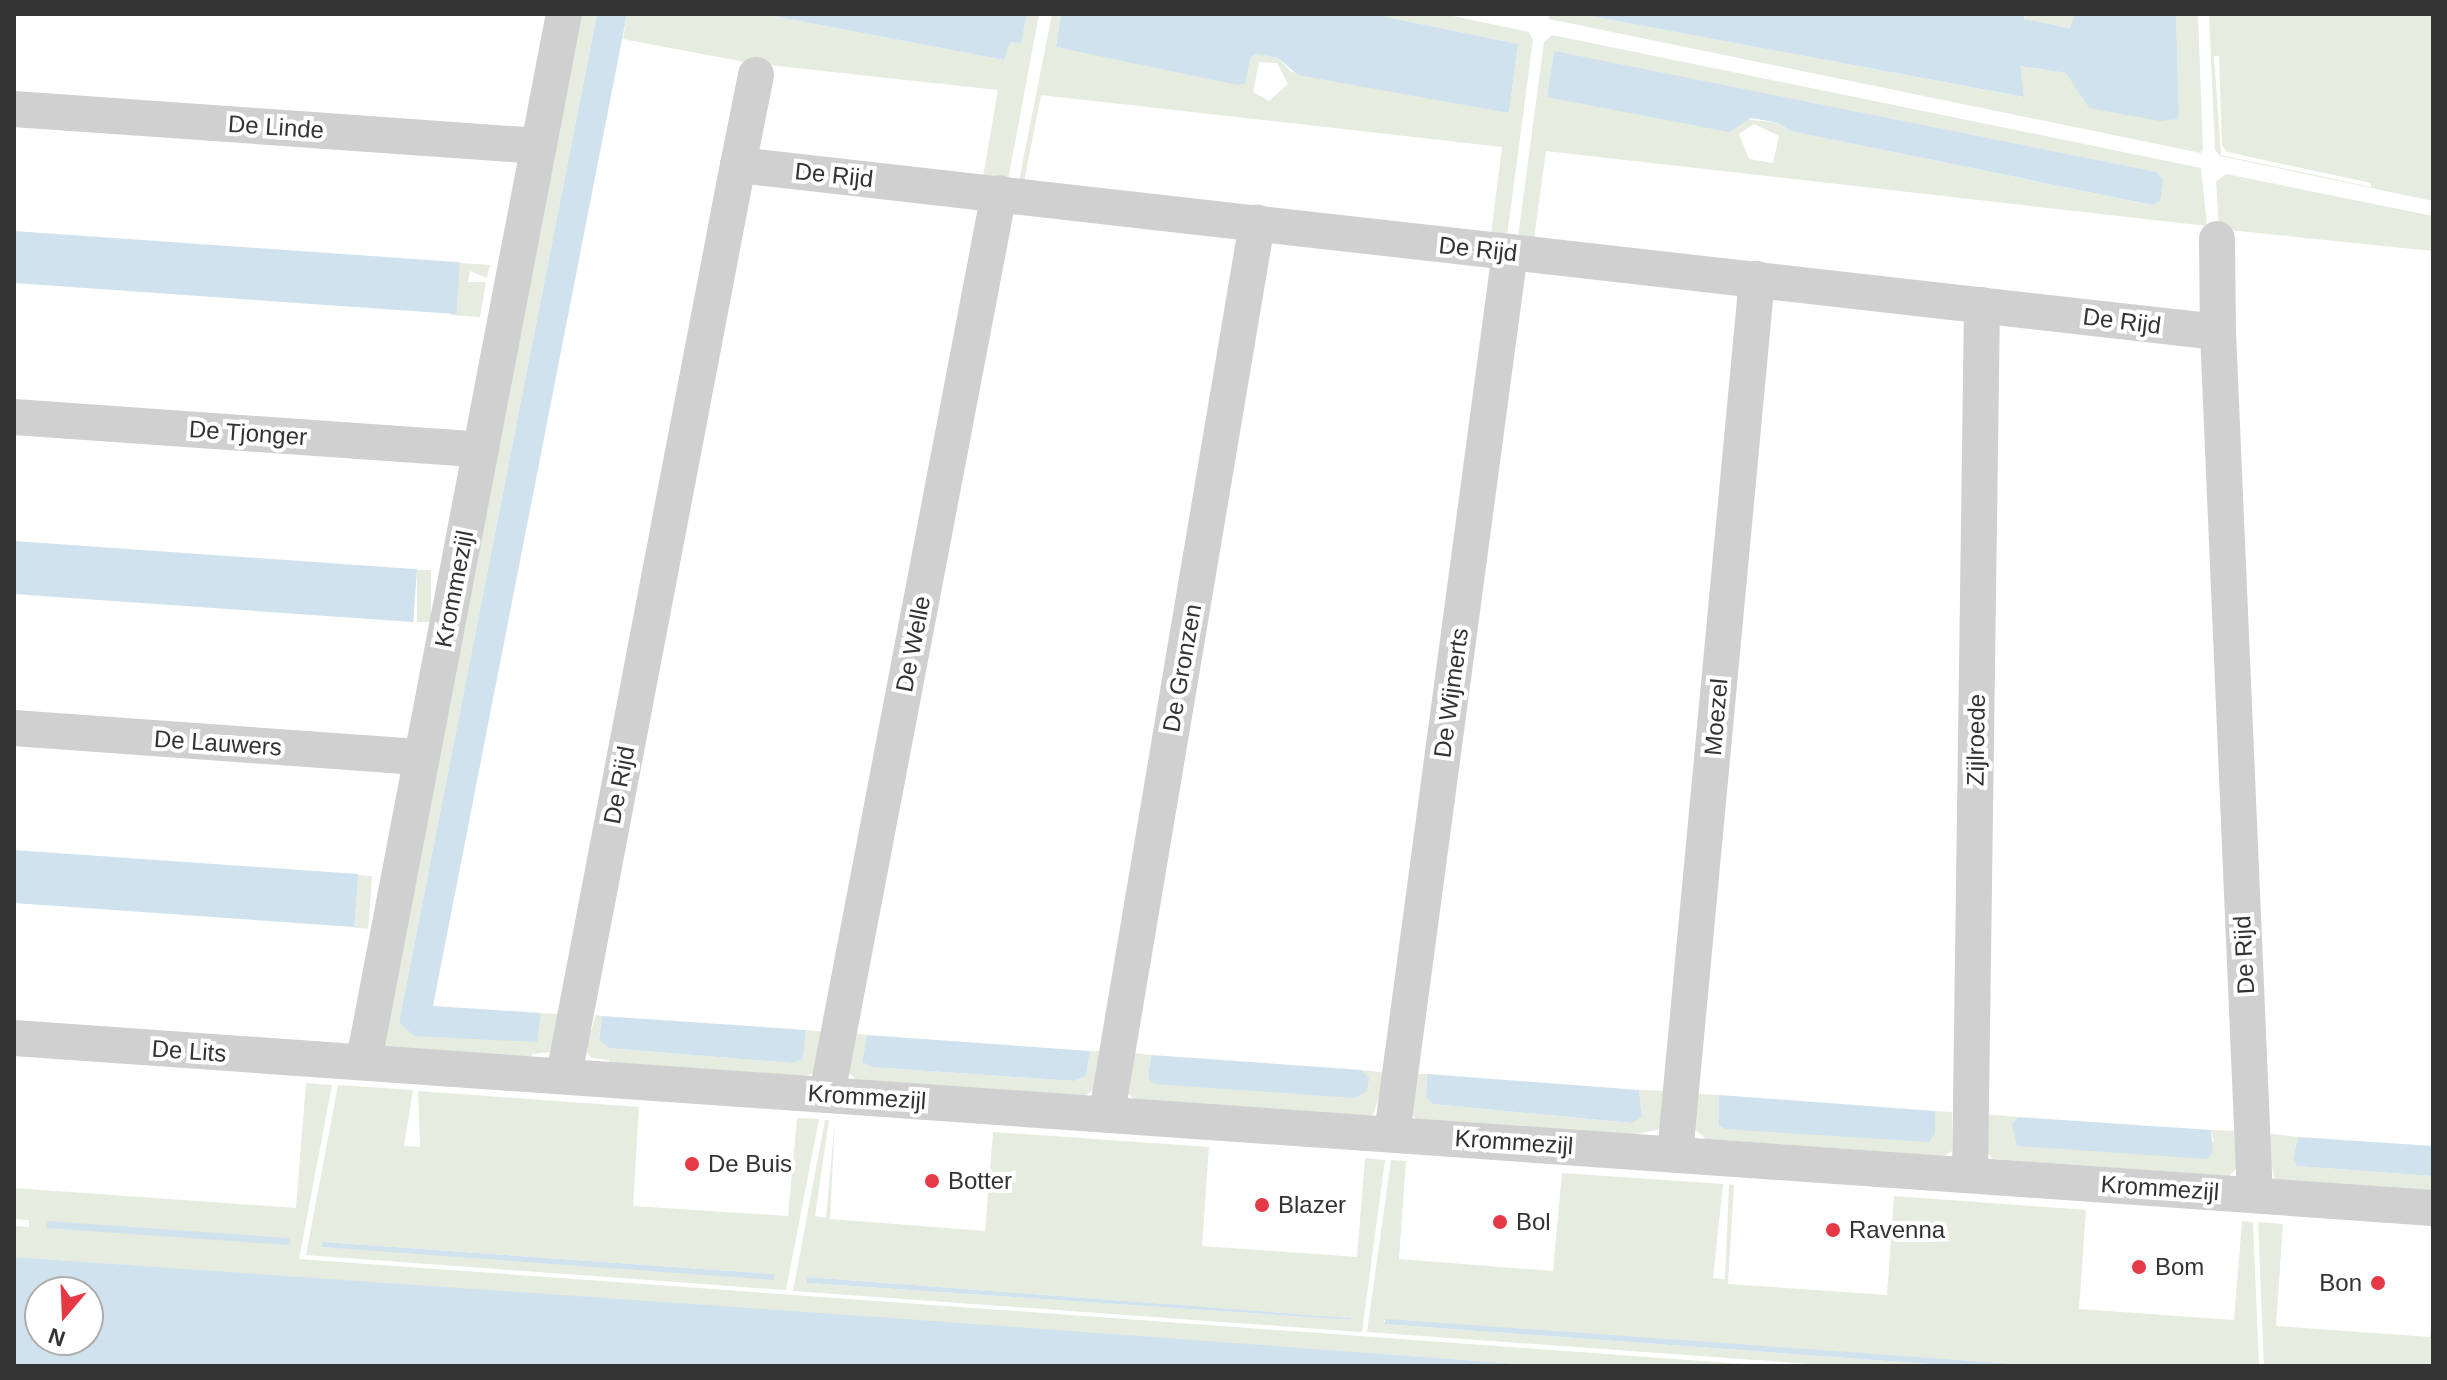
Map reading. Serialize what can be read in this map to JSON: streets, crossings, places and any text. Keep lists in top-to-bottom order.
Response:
{
  "streets": {
    "street": [
      "De Linde",
      "De Rijd",
      "De Tjonger",
      "Krommezijl",
      "De Welle",
      "De Gronzen",
      "De Wijmerts",
      "Moezel",
      "Zijlroede",
      "De Lauwers",
      "De Lits"
    ]
  },
  "crossings": [
    ["De Linde", "Krommezijl"],
    ["De Rijd", "Krommezijl"],
    ["De Rijd", "De Welle"],
    ["De Rijd", "De Gronzen"],
    ["De Rijd", "De Wijmerts"],
    ["De Rijd", "Moezel"],
    ["De Rijd", "Zijlroede"],
    ["De Tjonger", "Krommezijl"],
    ["Krommezijl", "De Welle"],
    ["Krommezijl", "De Gronzen"],
    ["Krommezijl", "De Wijmerts"],
    ["Krommezijl", "Moezel"],
    ["Krommezijl", "Zijlroede"],
    ["Krommezijl", "De Lauwers"],
    ["Krommezijl", "De Lits"]
  ],
  "places": [
    "De Buis",
    "Botter",
    "Blazer",
    "Bol",
    "Ravenna",
    "Bom",
    "Bon"
  ],
  "north": "bottom"
}
